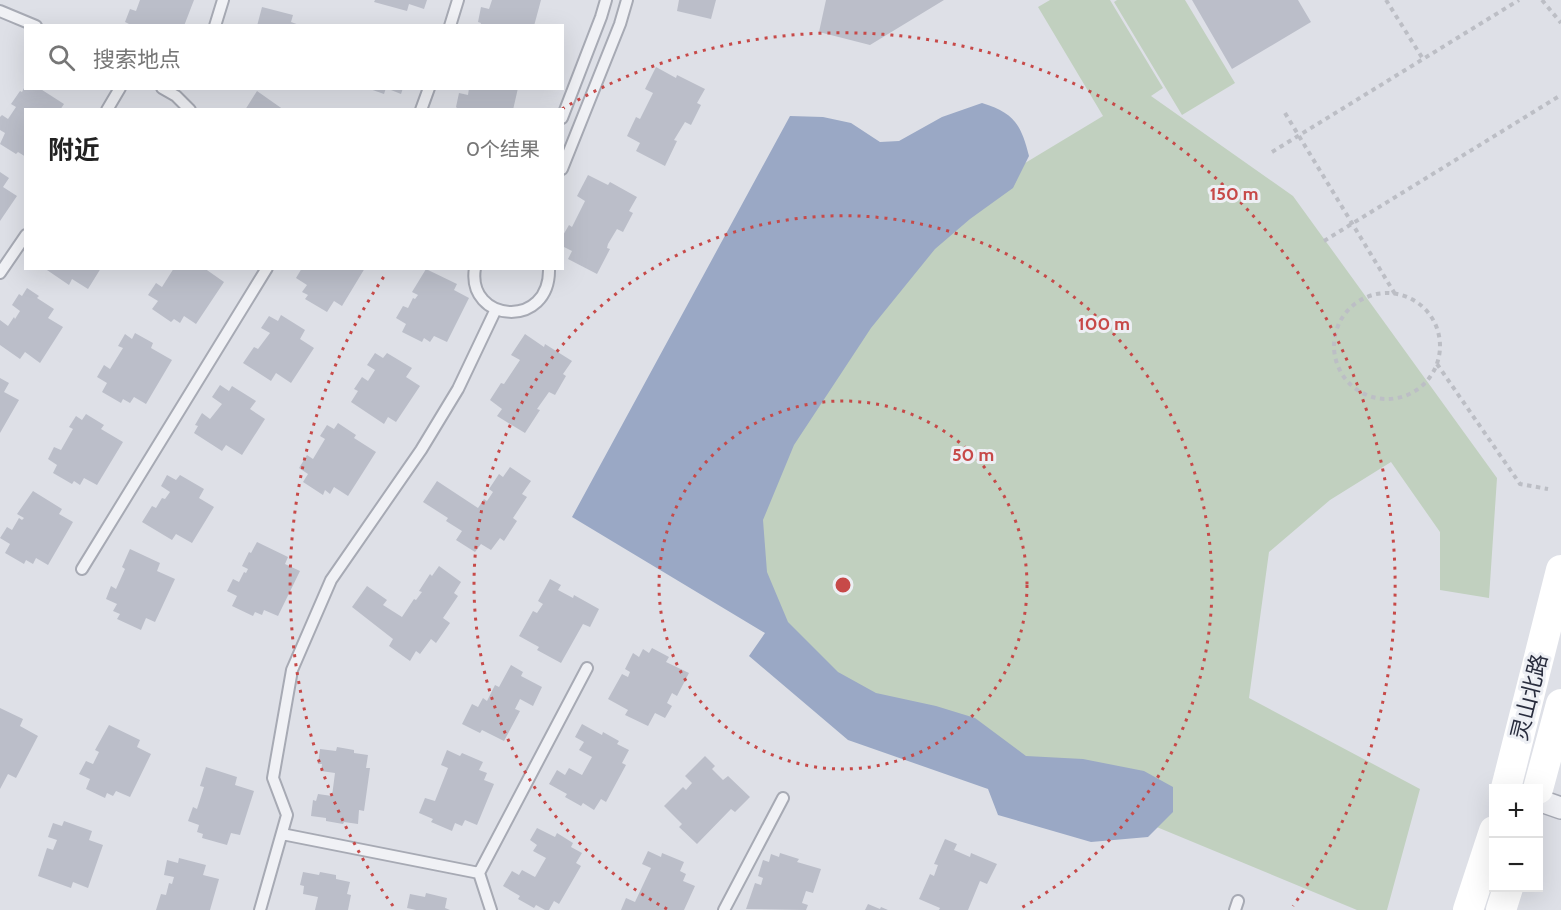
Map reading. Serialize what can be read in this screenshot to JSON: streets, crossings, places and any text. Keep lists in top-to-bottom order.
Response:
{
  "streets": {
    "main road": ["灵山北路"]
  },
  "page": {
    "search": "搜索地点",
    "heading": ["附近", "0个结果"],
    "map_buttons": ["+", "−"]
  },
  "rings": ["150 m", "100 m", "50 m"]
}
